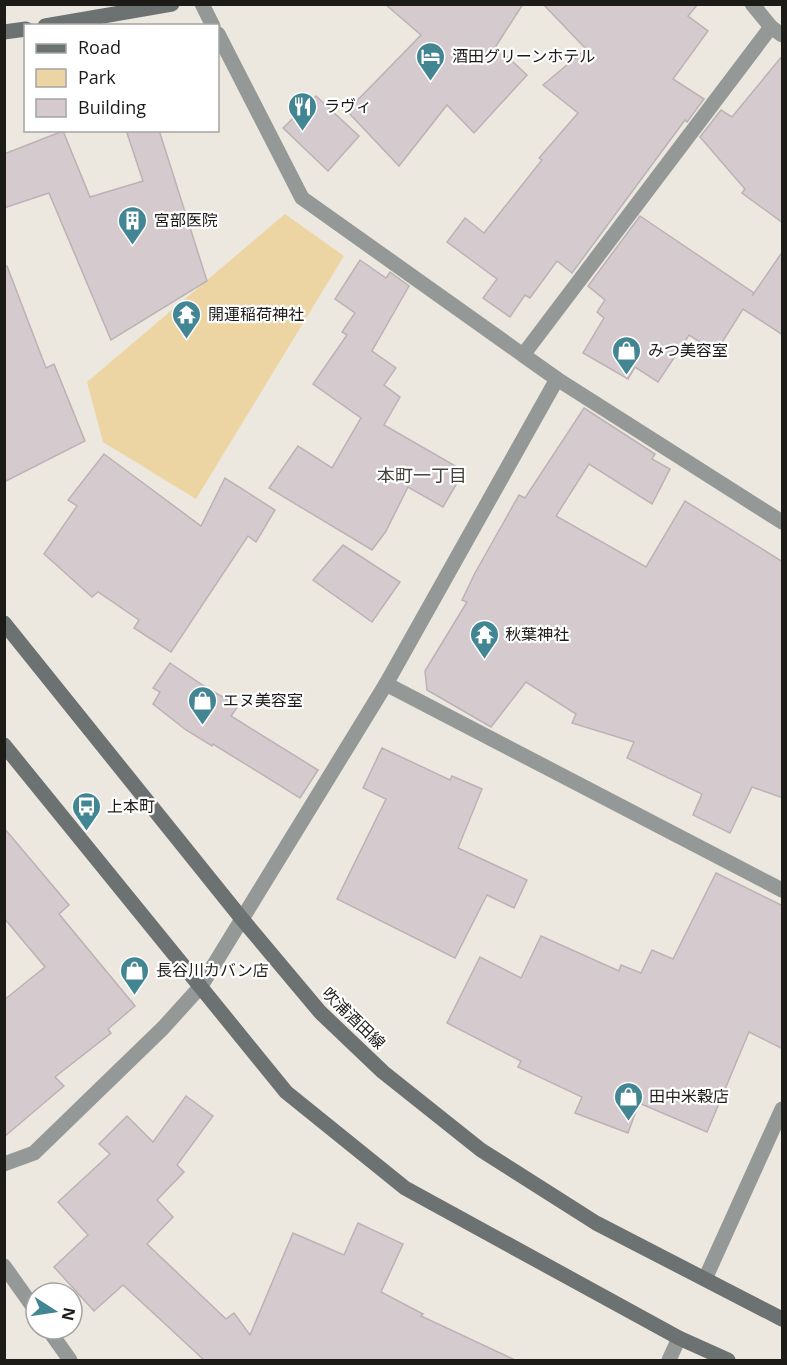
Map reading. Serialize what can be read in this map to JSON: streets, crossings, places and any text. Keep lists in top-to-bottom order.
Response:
{
  "streets": {
    "main road": ["吹浦酒田線"]
  },
  "districts": ["本町一丁目"],
  "places": {
    "hotel": ["酒田グリーンホテル"],
    "restaurant": ["ラヴィ"],
    "building": ["宮部医院"],
    "temple": ["開運稲荷神社", "秋葉神社"],
    "shop": [
      "みつ美容室",
      "エヌ美容室",
      "長谷川カバン店",
      "田中米穀店"
    ],
    "bus stop": ["上本町"]
  },
  "legend": ["Road", "Park", "Building"],
  "north": "right"
}
